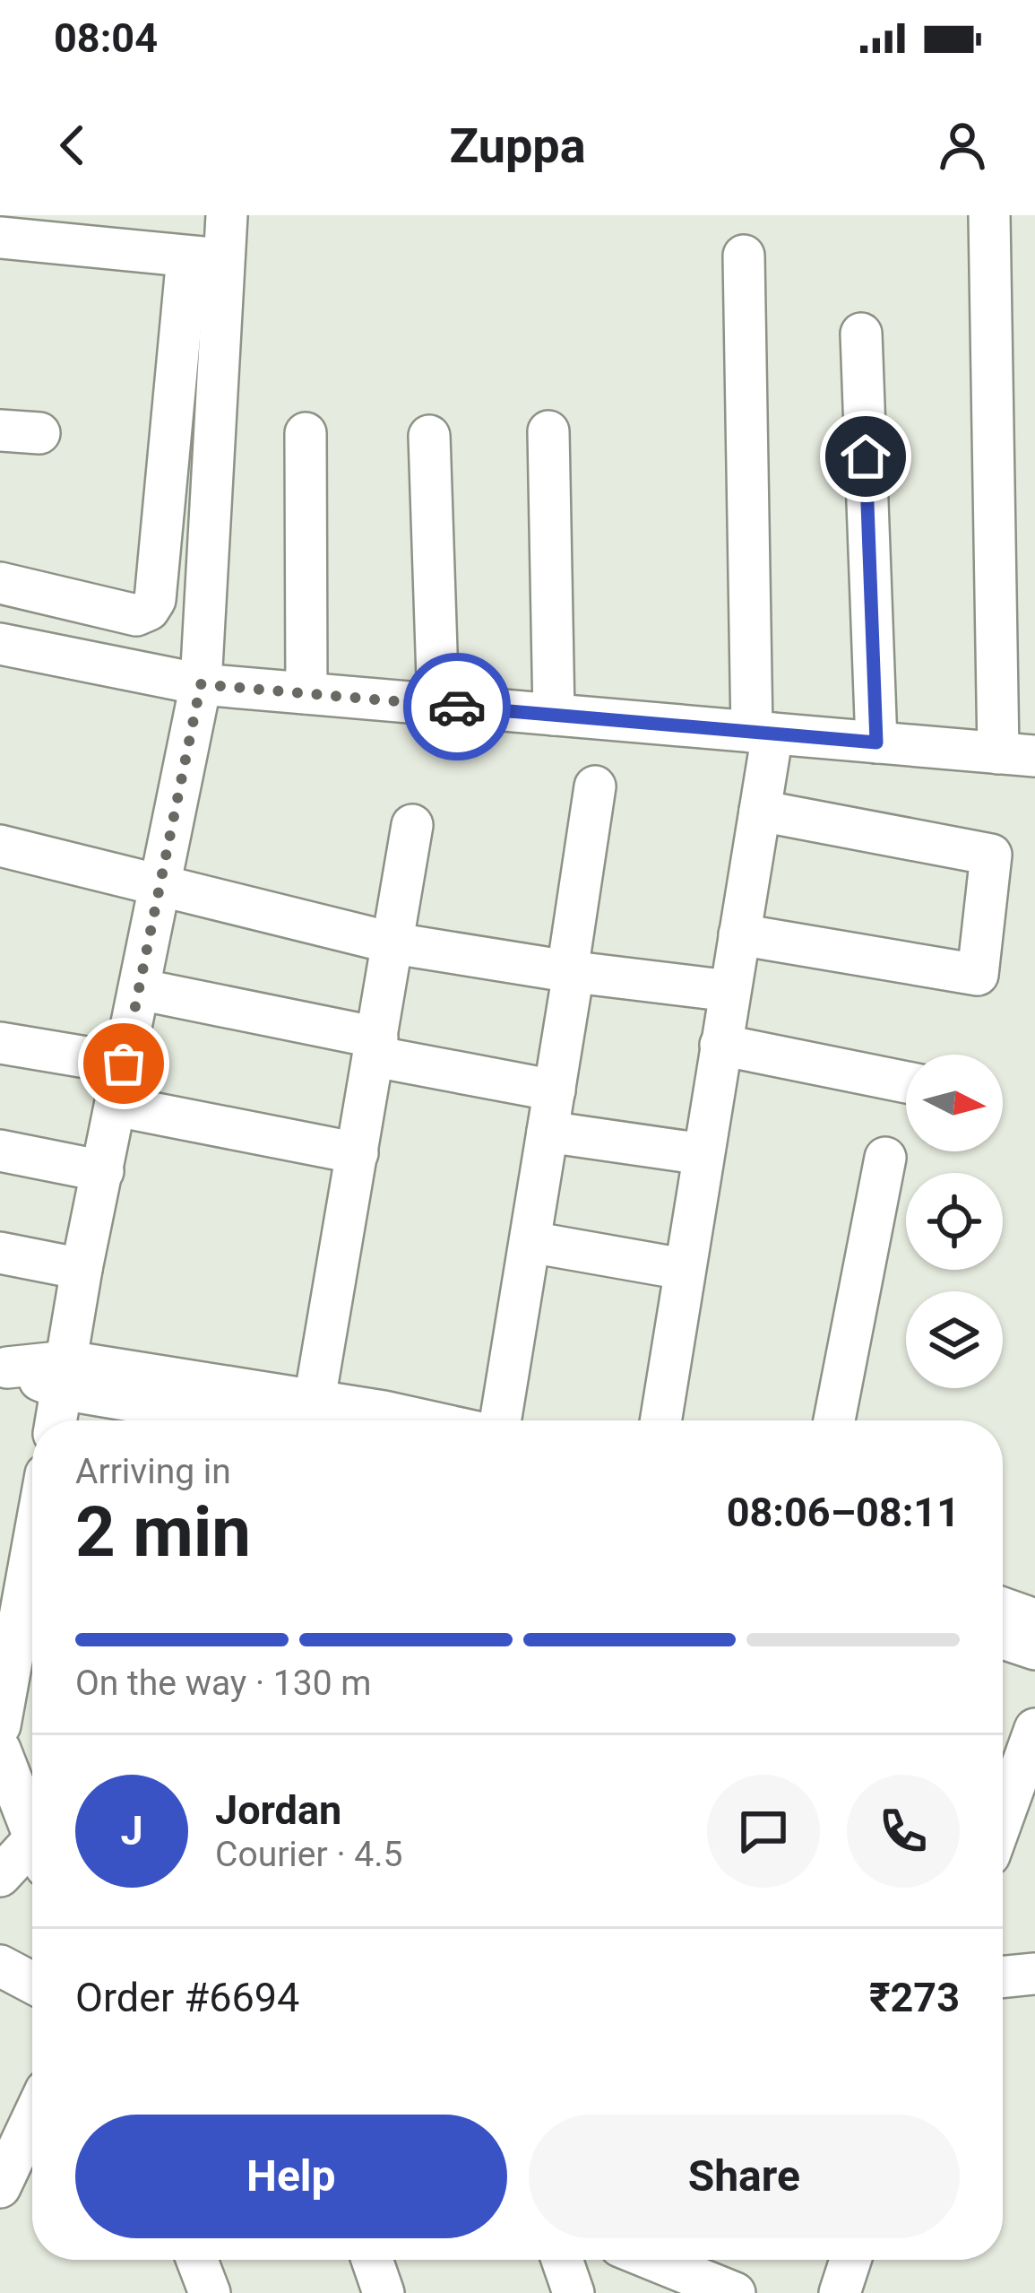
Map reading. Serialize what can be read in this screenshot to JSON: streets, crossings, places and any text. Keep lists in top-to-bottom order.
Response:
{
  "north": "right",
  "page": {
    "status": "08:04",
    "header": "Zuppa",
    "heading": ["2 min", "Arriving in", "08:06–08:11"],
    "panel": [
      "Jordan",
      "Courier · 4.5",
      "Order #6694",
      "₹273"
    ],
    "bar": "On the way · 130 m",
    "round": "J",
    "buttons": ["Help", "Share"]
  }
}
